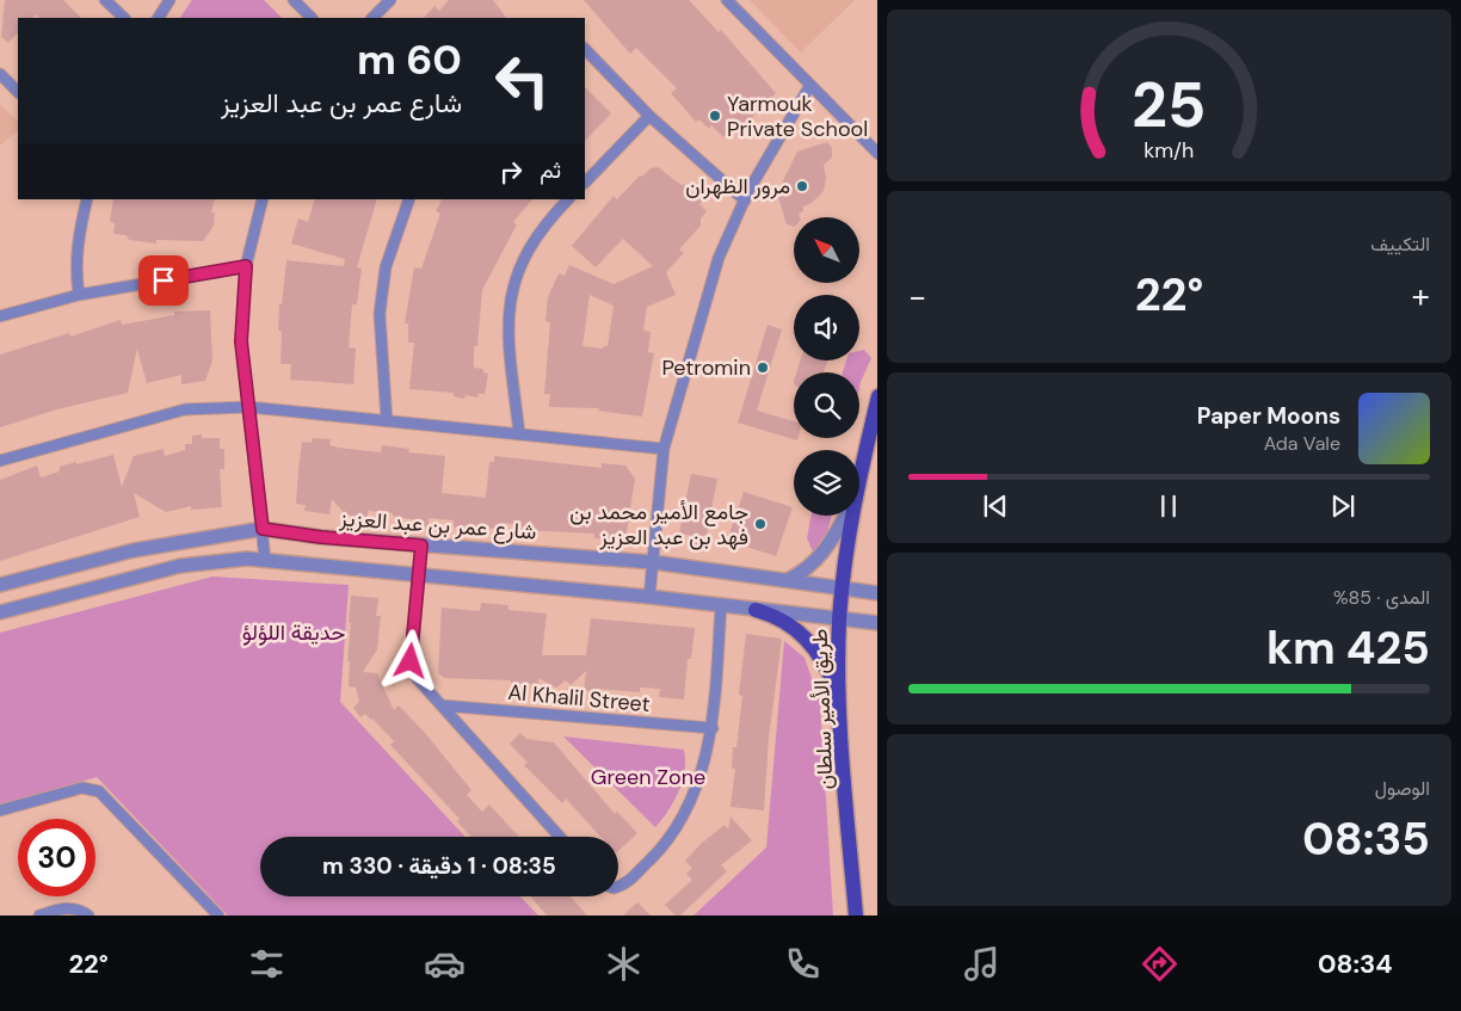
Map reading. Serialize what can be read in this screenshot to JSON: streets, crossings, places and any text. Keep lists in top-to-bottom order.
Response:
{
  "streets": {
    "main road": ["طريق الأمير سلطان"],
    "street": ["شارع عمر بن عبد العزيز", "Al Khalil Street"]
  },
  "crossings": [
    ["شارع عمر بن عبد العزيز", "طريق الأمير سلطان"]
  ],
  "parks": ["حديقة اللؤلؤ", "Green Zone"],
  "places": [
    "Yarmouk Private School",
    "مرور الظهران",
    "Petromin",
    "جامع الأمير محمد بن فهد بن عبد العزيز"
  ],
  "north": "top left",
  "page": {
    "turn": ["60 m", "شارع عمر بن عبد العزيز"],
    "then": "ثم",
    "tile": [
      "التكييف",
      ["المدى · 85%", "425 km"],
      ["الوصول", "08:35"]
    ],
    "heat": ["−", "22°", "+"],
    "song": ["Paper Moons", "Ada Vale"],
    "limit": "30",
    "trip": "08:35 · 1 دقيقة · 330 m",
    "tabs": ["08:34", "22°"],
    "gauge": ["25", "km/h"]
  }
}
